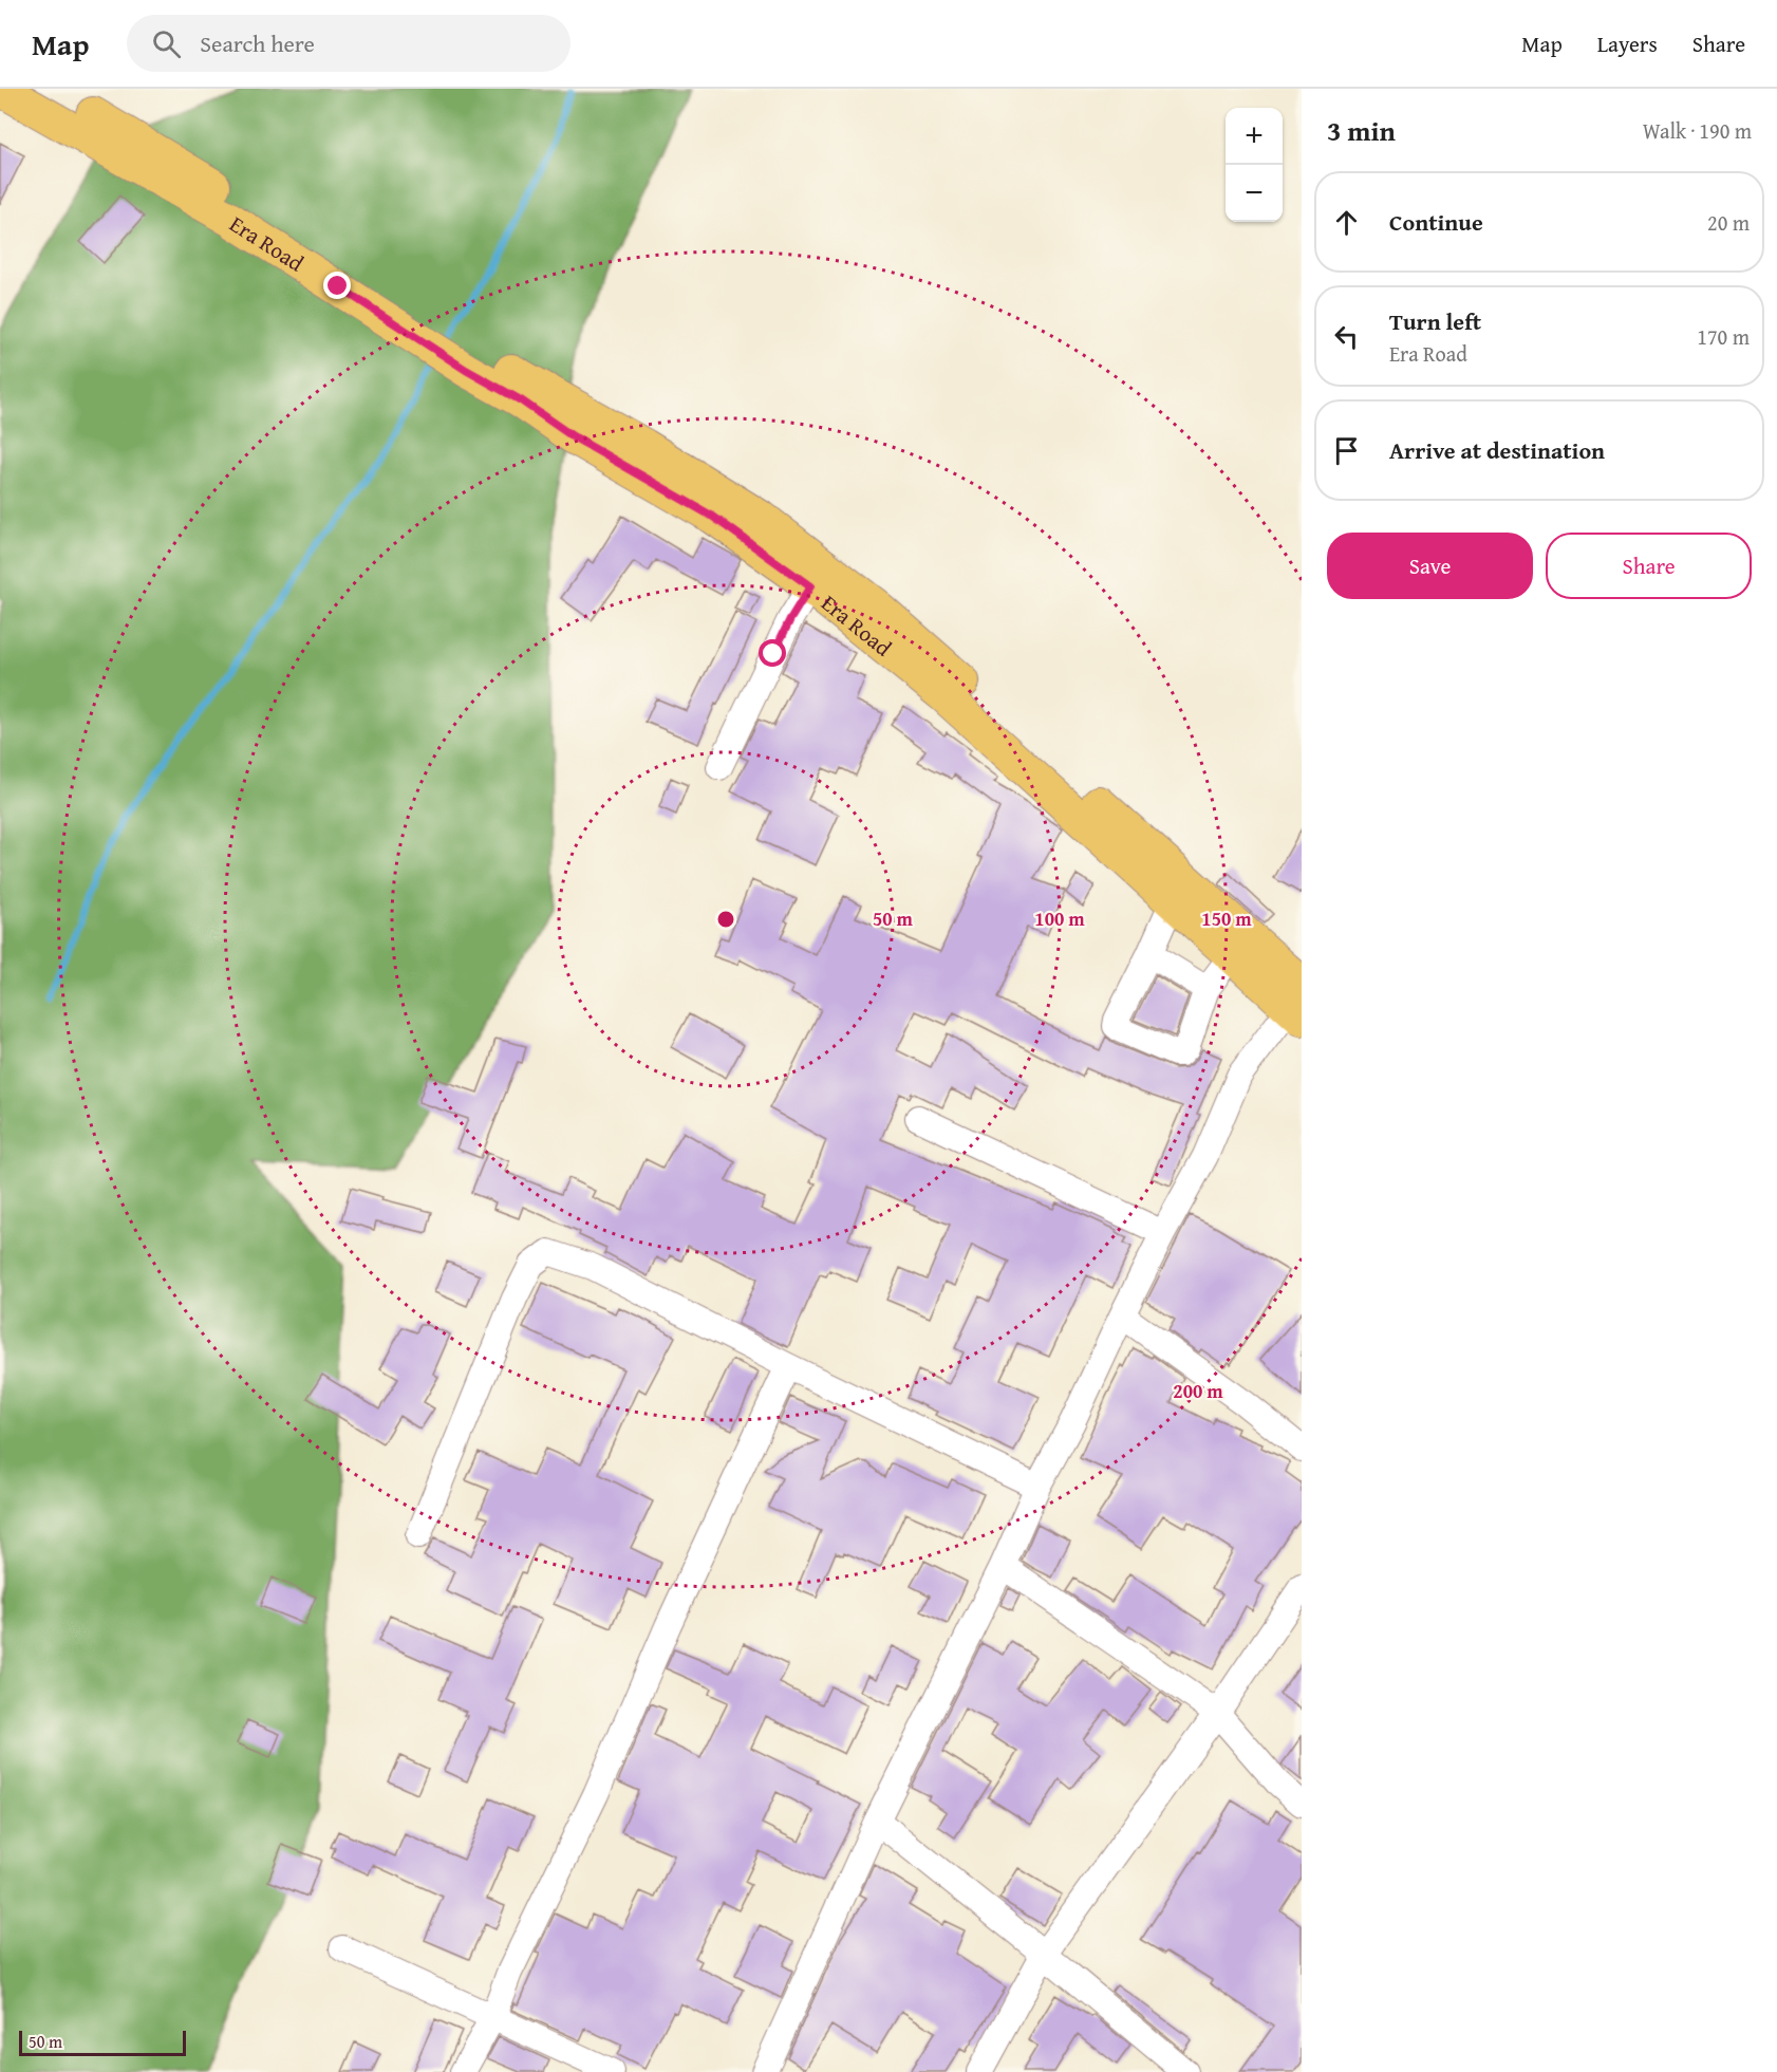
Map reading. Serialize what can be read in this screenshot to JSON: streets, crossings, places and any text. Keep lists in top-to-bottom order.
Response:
{
  "streets": {
    "main road": ["Era Road"]
  },
  "scale_bar": "50 m",
  "page": {
    "header": "Map",
    "search": "Search here",
    "nav": ["Map", "Layers", "Share"],
    "heading": ["3 min", "Walk · 190 m"],
    "map_buttons": ["+", "−"],
    "list": [
      ["Continue", "20 m"],
      ["Turn left", "Era Road", "170 m"],
      "Arrive at destination"
    ],
    "buttons": ["Save", "Share"],
    "scale": "50 m"
  },
  "rings": [
    "50 m",
    "100 m",
    "150 m",
    "200 m"
  ]
}
